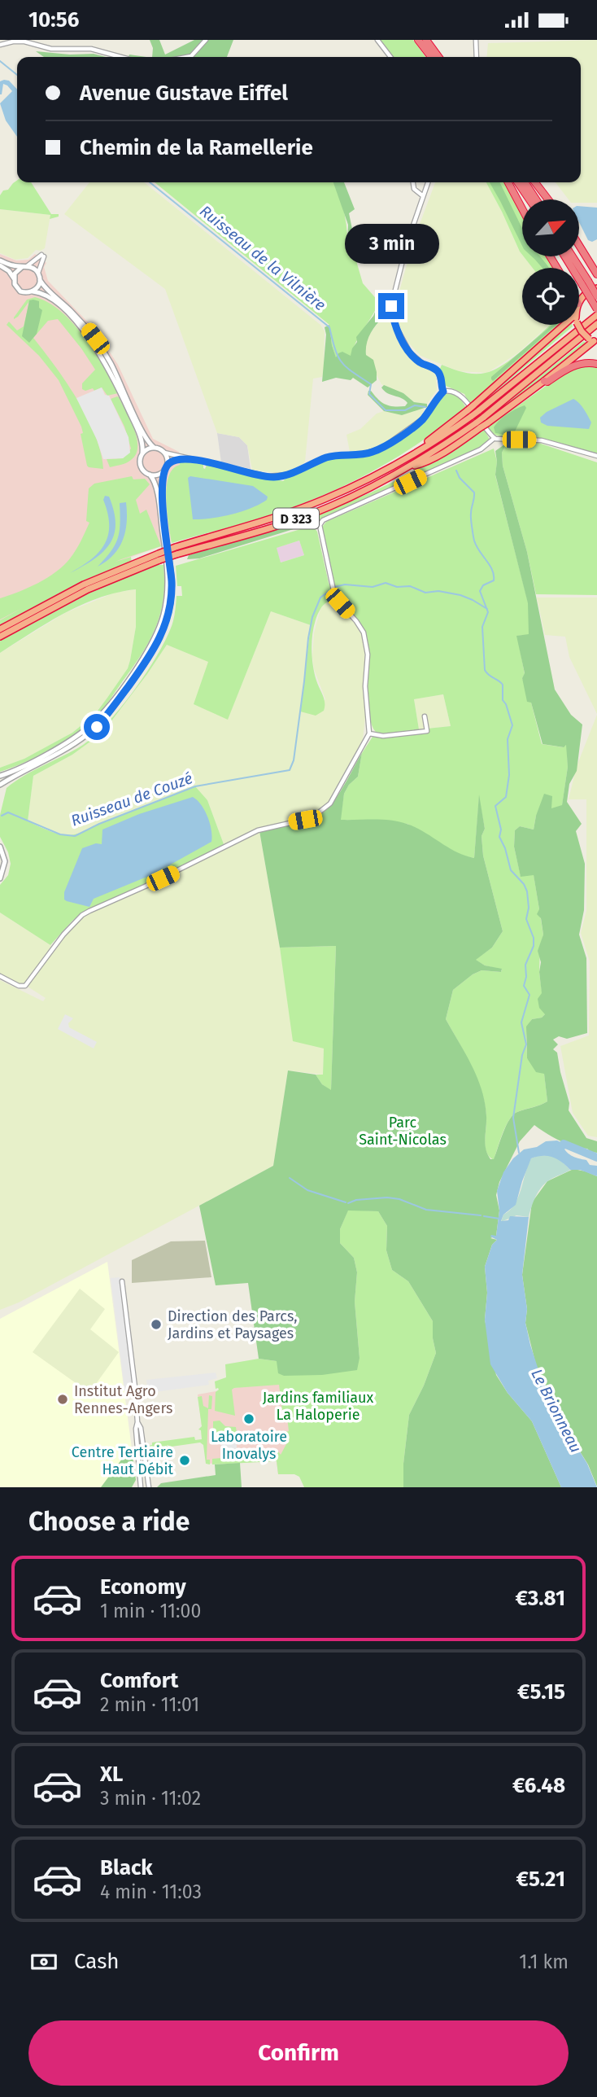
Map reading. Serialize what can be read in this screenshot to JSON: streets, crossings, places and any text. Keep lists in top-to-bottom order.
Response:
{
  "streets": {
    "highway": ["D 323"]
  },
  "water": ["Ruisseau de la Vilnière", "Ruisseau de Couzé", "Le Brionneau"],
  "parks": ["Parc Saint-Nicolas", "Jardins familiaux La Haloperie"],
  "places": [
    "Direction des Parcs, Jardins et Paysages",
    "Institut Agro Rennes-Angers",
    "Laboratoire Inovalys",
    "Centre Tertiaire Haut Débit"
  ],
  "north": "top right",
  "page": {
    "status": "10:56",
    "banner": ["Avenue Gustave Eiffel", "Chemin de la Ramellerie"],
    "bubble": "3 min",
    "heading": "Choose a ride",
    "list": [
      {
        "name": "Economy",
        "note": "1 min · 11:00",
        "value": "€3.81"
      },
      {
        "name": "Comfort",
        "note": "2 min · 11:01",
        "value": "€5.15"
      },
      {
        "name": "XL",
        "note": "3 min · 11:02",
        "value": "€6.48"
      },
      {
        "name": "Black",
        "note": "4 min · 11:03",
        "value": "€5.21"
      }
    ],
    "pay": ["Cash", "1.1 km"],
    "buttons": "Confirm"
  }
}
